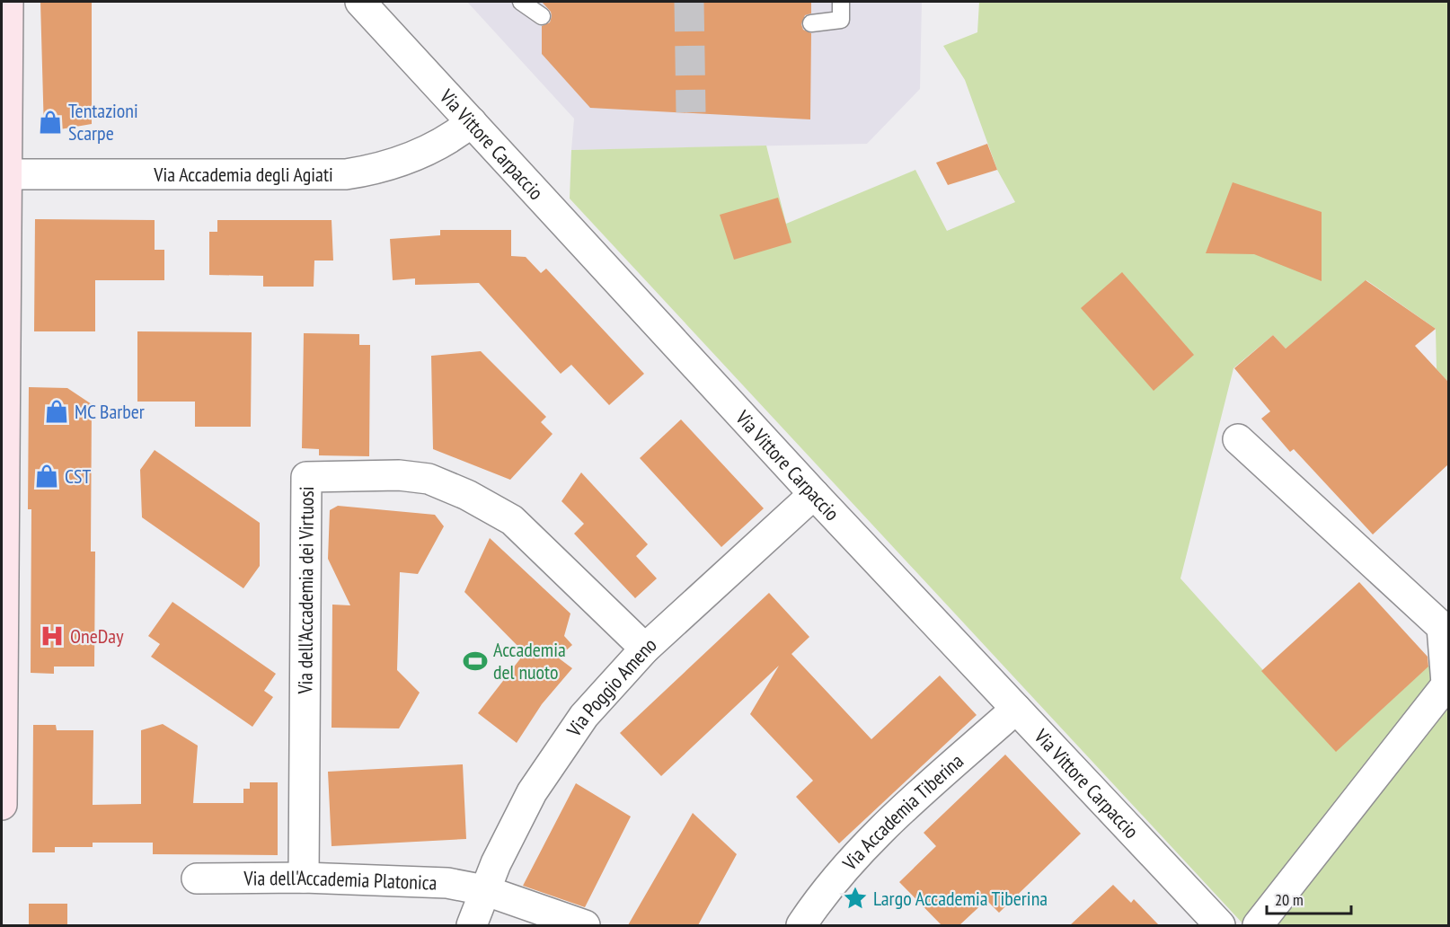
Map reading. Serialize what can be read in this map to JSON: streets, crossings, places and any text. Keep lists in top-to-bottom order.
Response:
{
  "streets": {
    "street": [
      "Via Vittore Carpaccio",
      "Via Accademia degli Agiati",
      "Via dell'Accademia dei Virtuosi",
      "Via Poggio Ameno",
      "Via Accademia Tiberina",
      "Via dell'Accademia Platonica"
    ]
  },
  "crossings": [
    ["Via Vittore Carpaccio", "Via Accademia degli Agiati"],
    ["Via Vittore Carpaccio", "Via Poggio Ameno"],
    ["Via Vittore Carpaccio", "Via Accademia Tiberina"],
    ["Via dell'Accademia dei Virtuosi", "Via Poggio Ameno"],
    ["Via dell'Accademia dei Virtuosi", "Via dell'Accademia Platonica"],
    ["Via Poggio Ameno", "Via dell'Accademia Platonica"]
  ],
  "places": {
    "shop": ["Tentazioni Scarpe", "MC Barber", "CST"],
    "hospital": ["OneDay"],
    "sports": ["Accademia del nuoto"],
    "place": ["Largo Accademia Tiberina"]
  },
  "scale_bar": "20 m"
}
